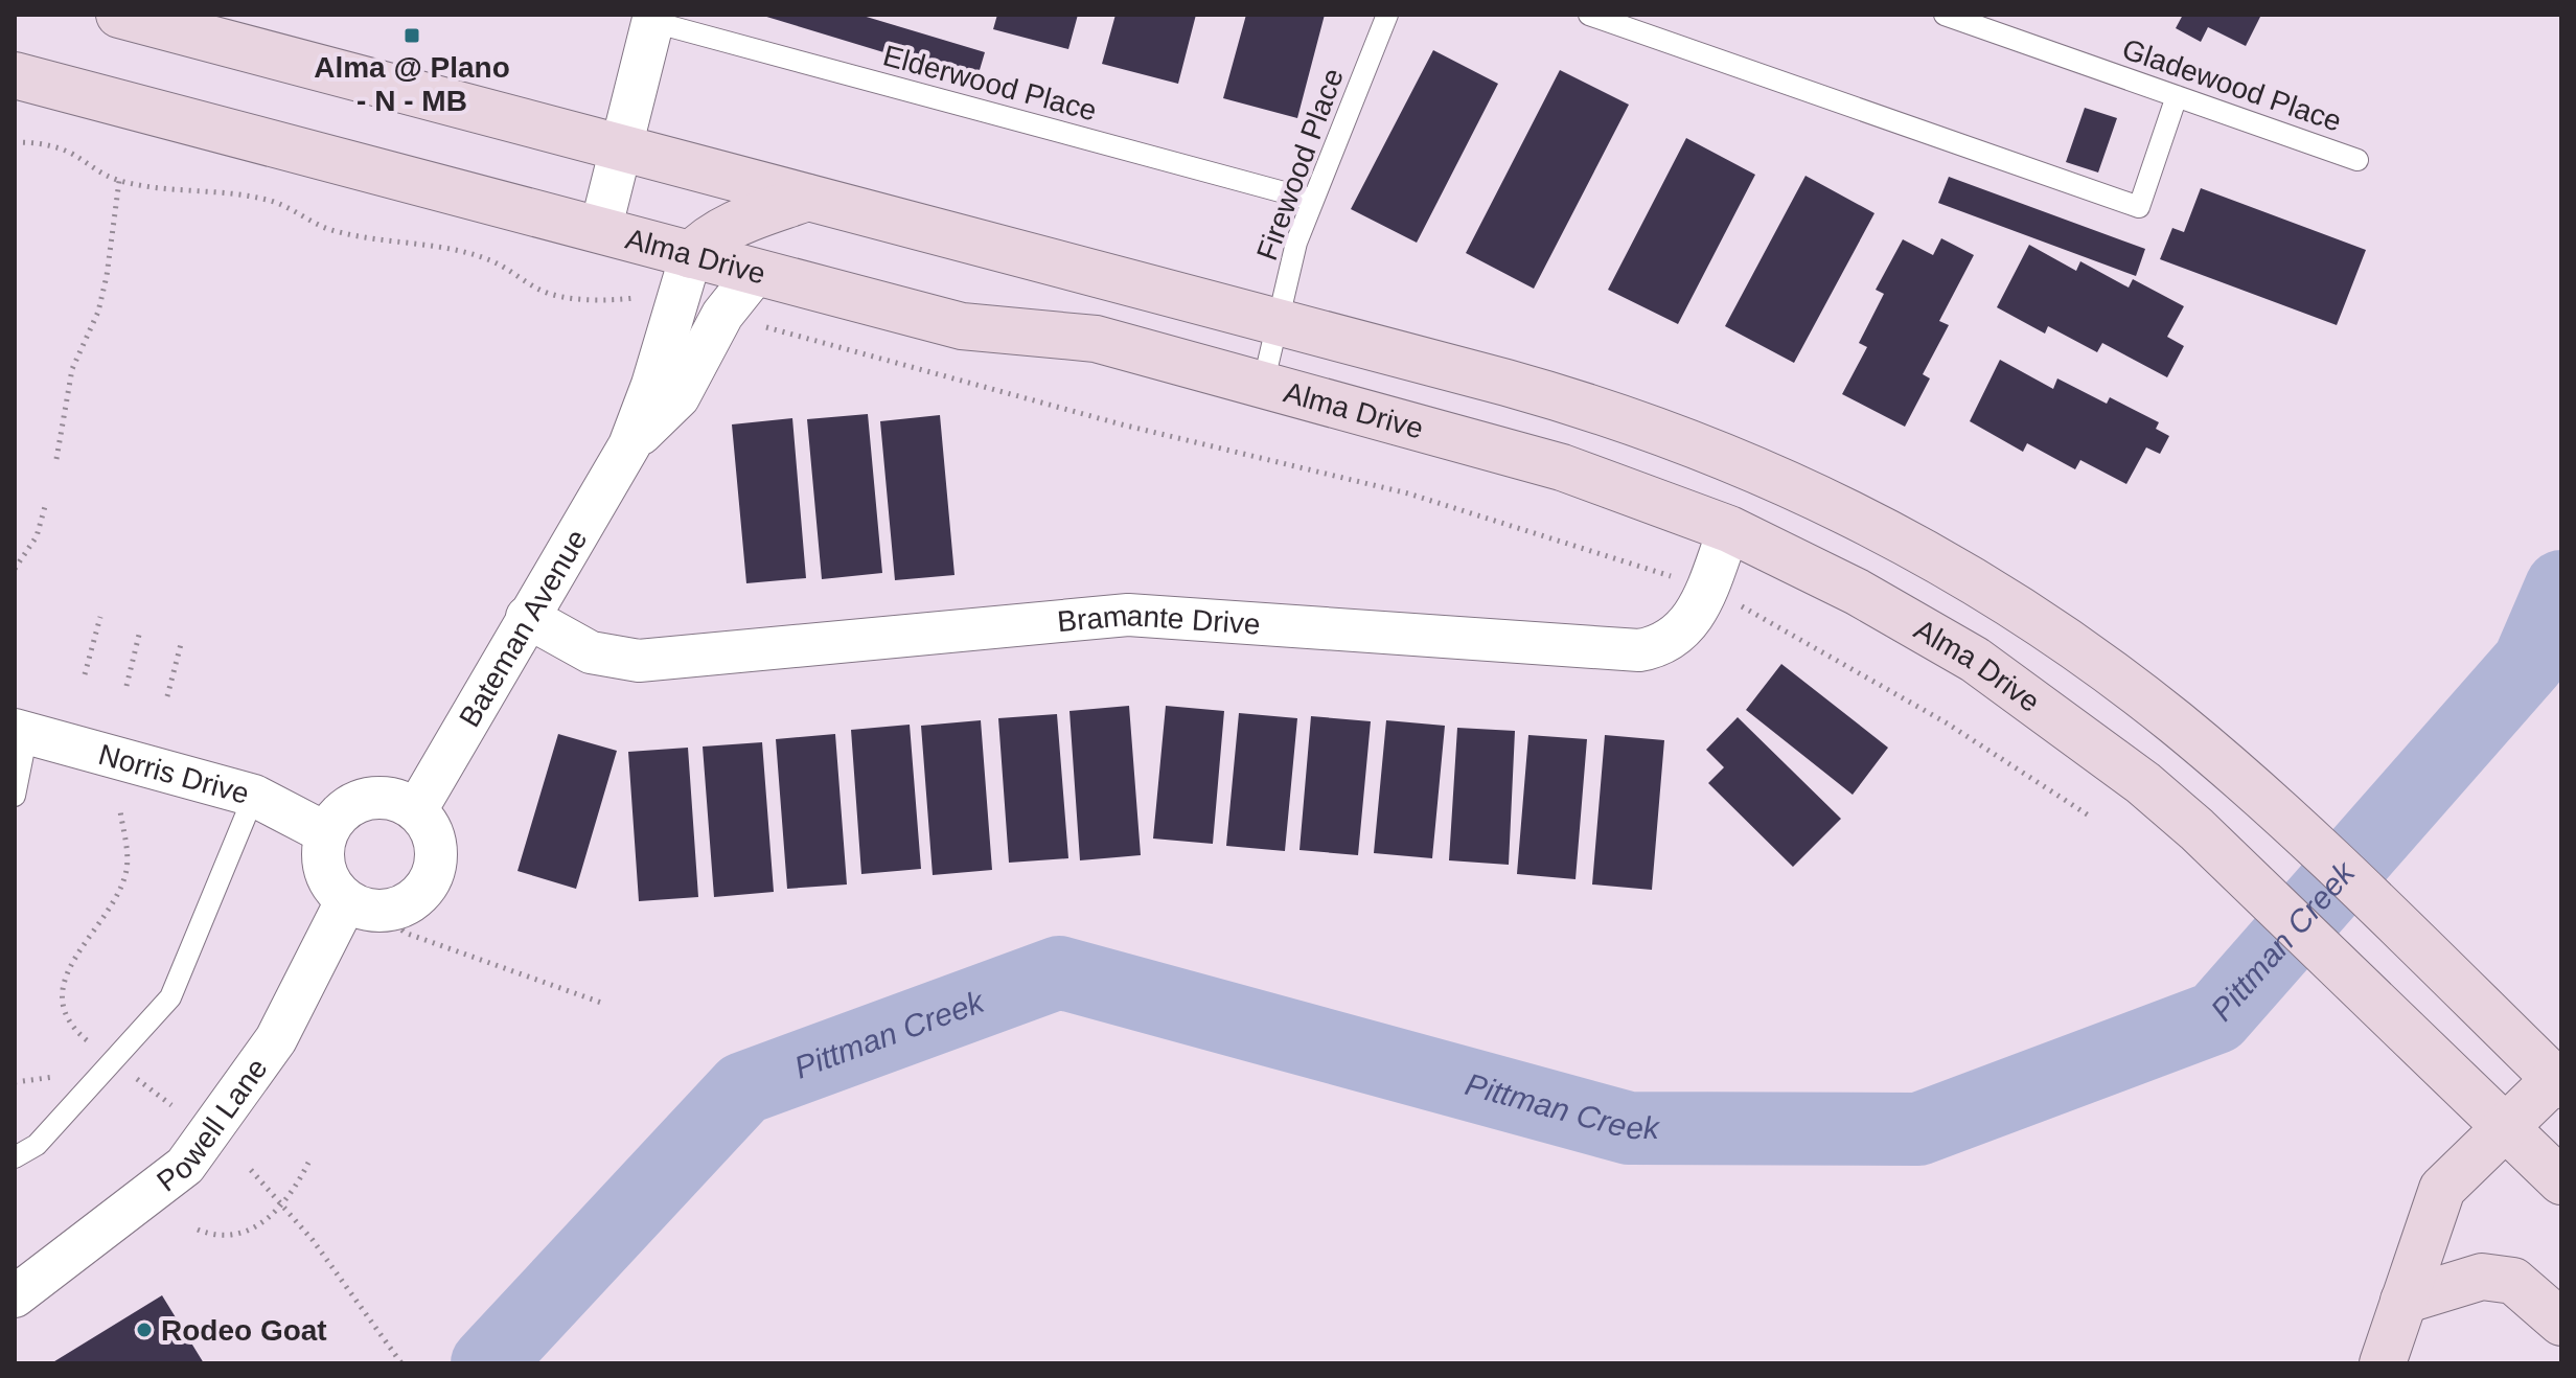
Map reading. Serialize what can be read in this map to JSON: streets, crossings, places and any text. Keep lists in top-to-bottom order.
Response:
{
  "streets": {
    "main road": ["Alma Drive"],
    "street": [
      "Bramante Drive",
      "Bateman Avenue",
      "Norris Drive",
      "Powell Lane"
    ],
    "lane": ["Elderwood Place", "Gladewood Place", "Firewood Place"]
  },
  "crossings": [
    ["Elderwood Place", "Firewood Place"],
    ["Firewood Place", "Alma Drive"],
    ["Alma Drive", "Bramante Drive"],
    ["Alma Drive", "Bateman Avenue"],
    ["Bramante Drive", "Bateman Avenue"],
    ["Bateman Avenue", "Norris Drive"],
    ["Bateman Avenue", "Powell Lane"],
    ["Norris Drive", "Powell Lane"]
  ],
  "water": ["Pittman Creek"],
  "places": {
    "transit": ["Alma @ Plano - N - MB"],
    "other": ["Rodeo Goat"]
  }
}
